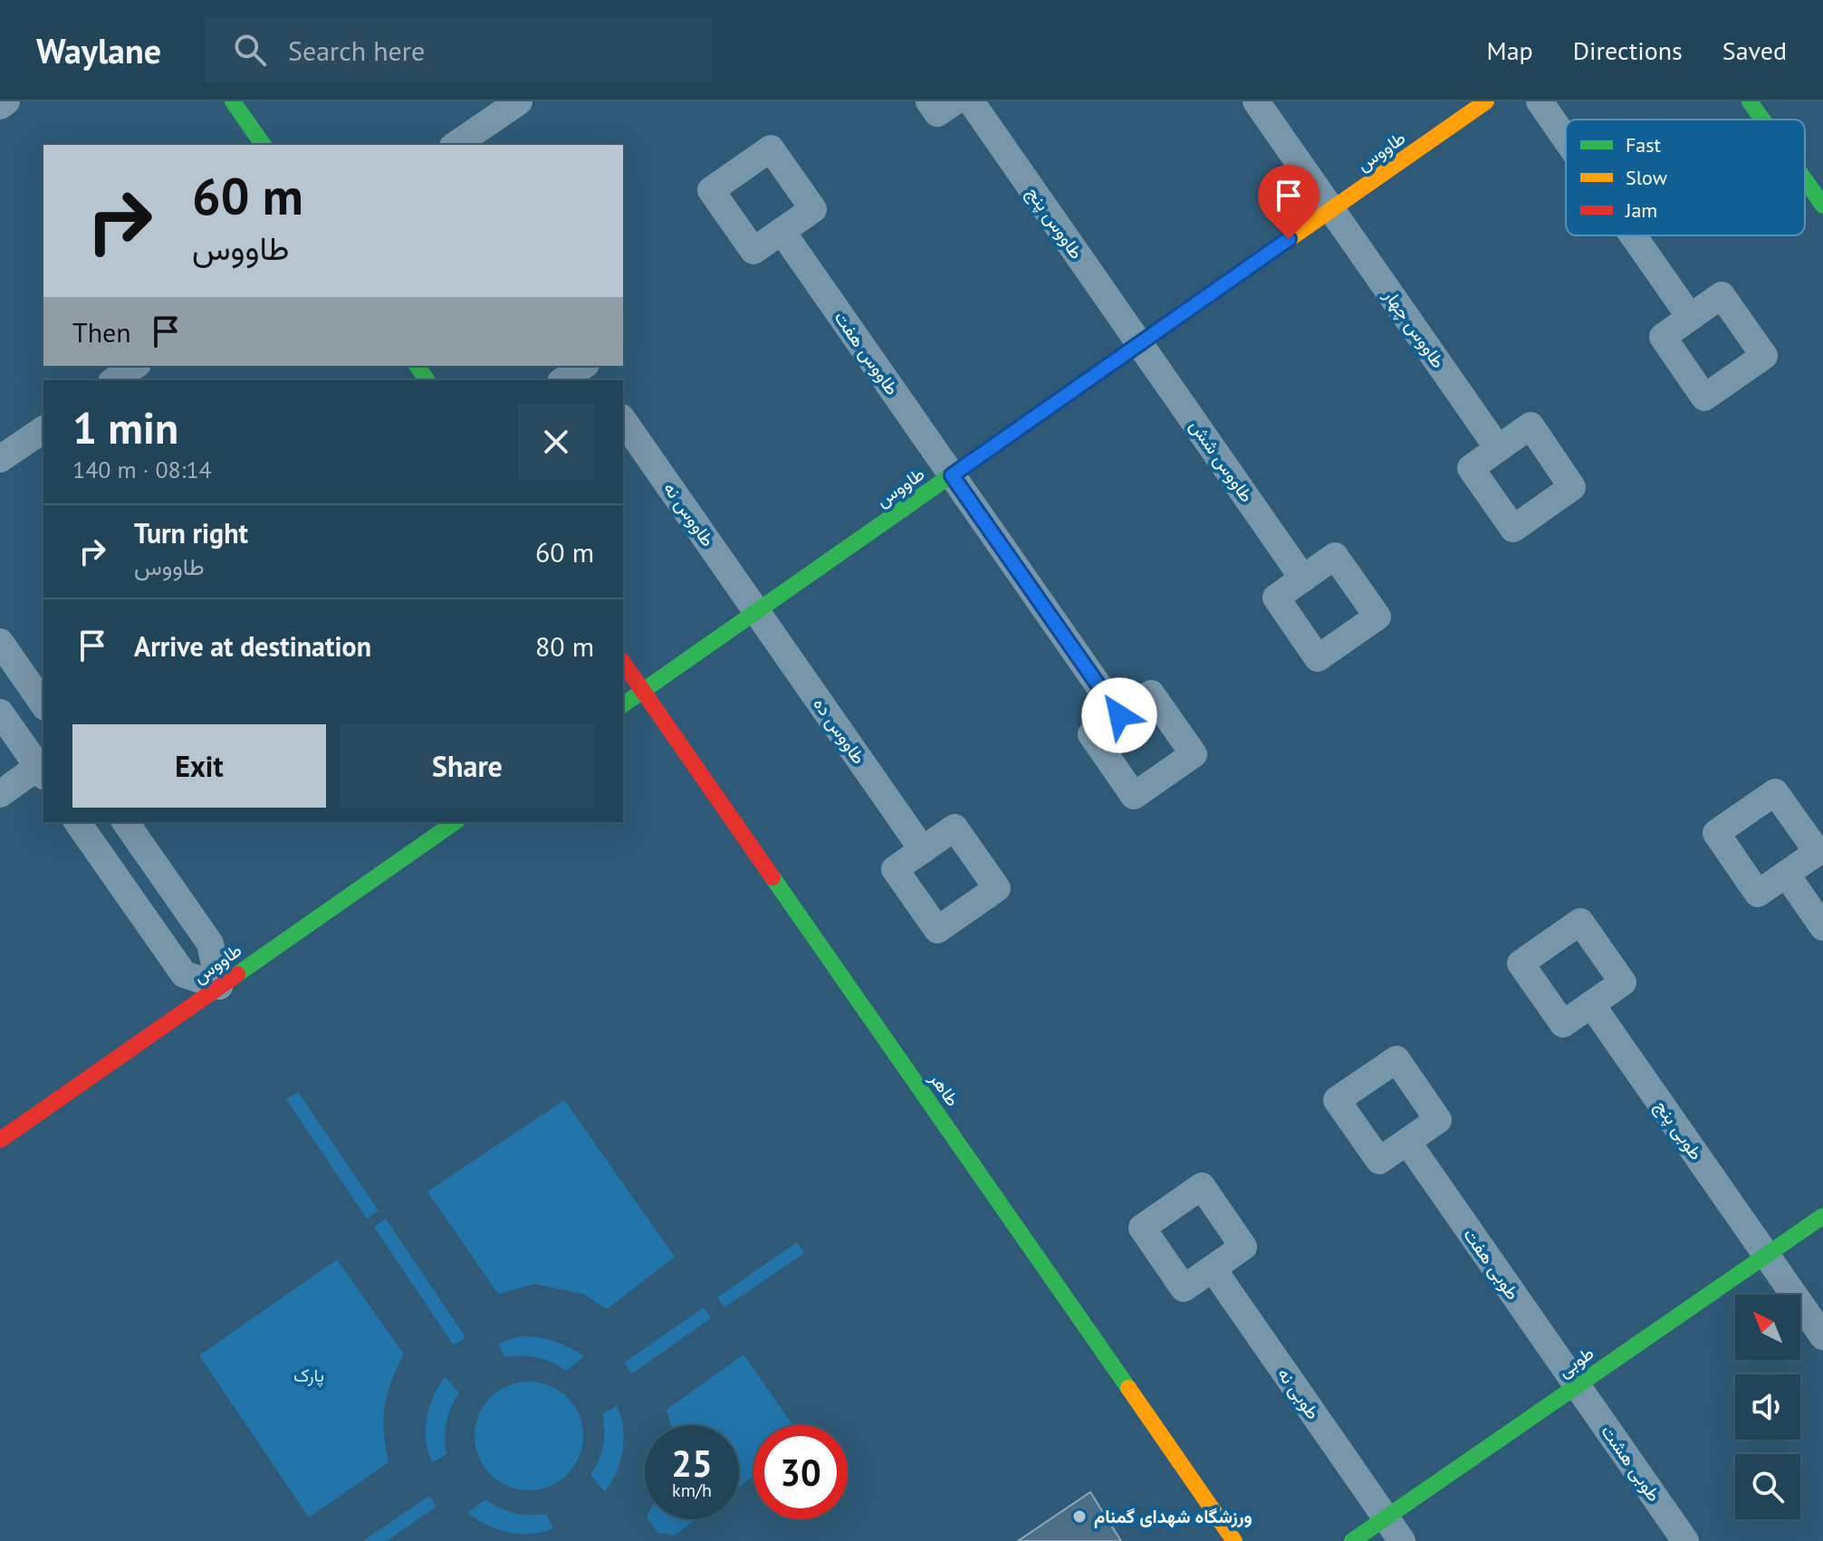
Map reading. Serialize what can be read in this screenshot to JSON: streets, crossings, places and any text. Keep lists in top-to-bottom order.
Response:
{
  "streets": {
    "street": [
      "طاووس",
      "طاووس پنج",
      "طاووس چهار",
      "طاووس هفت",
      "طاووس شش",
      "طاووس نه",
      "طاووس ده",
      "طاهر",
      "طوبی پنج",
      "طوبی هفت",
      "طوبی",
      "طوبی نه",
      "طوبی هشت"
    ]
  },
  "crossings": [
    ["طاووس", "طاووس پنج"],
    ["طاووس", "طاووس چهار"],
    ["طاووس", "طاووس هفت"],
    ["طاووس", "طاووس شش"],
    ["طاووس", "طاووس نه"],
    ["طاووس", "طاووس ده"],
    ["طاووس", "طاهر"],
    ["طاووس پنج", "طاووس شش"],
    ["طاووس نه", "طاووس ده"],
    ["طوبی پنج", "طوبی"],
    ["طوبی هفت", "طوبی"],
    ["طوبی هفت", "طوبی هشت"],
    ["طوبی", "طوبی نه"],
    ["طوبی", "طوبی هشت"]
  ],
  "parks": ["پارک"],
  "places": ["ورزشگاه شهدای گمنام"],
  "legend": ["Fast", "Slow", "Jam"],
  "north": "top left",
  "page": {
    "header": "Waylane",
    "search": "Search here",
    "nav": ["Map", "Directions", "Saved"],
    "turn": ["60 m", "طاووس"],
    "then": "Then",
    "heading": ["1 min", "140 m · 08:14"],
    "list": [
      {
        "name": "Turn right",
        "note": "طاووس",
        "value": "60 m"
      },
      {
        "name": "Arrive at destination",
        "value": "80 m"
      }
    ],
    "buttons": ["Exit", "Share"],
    "speed": "25 km/h",
    "limit": "30"
  }
}
